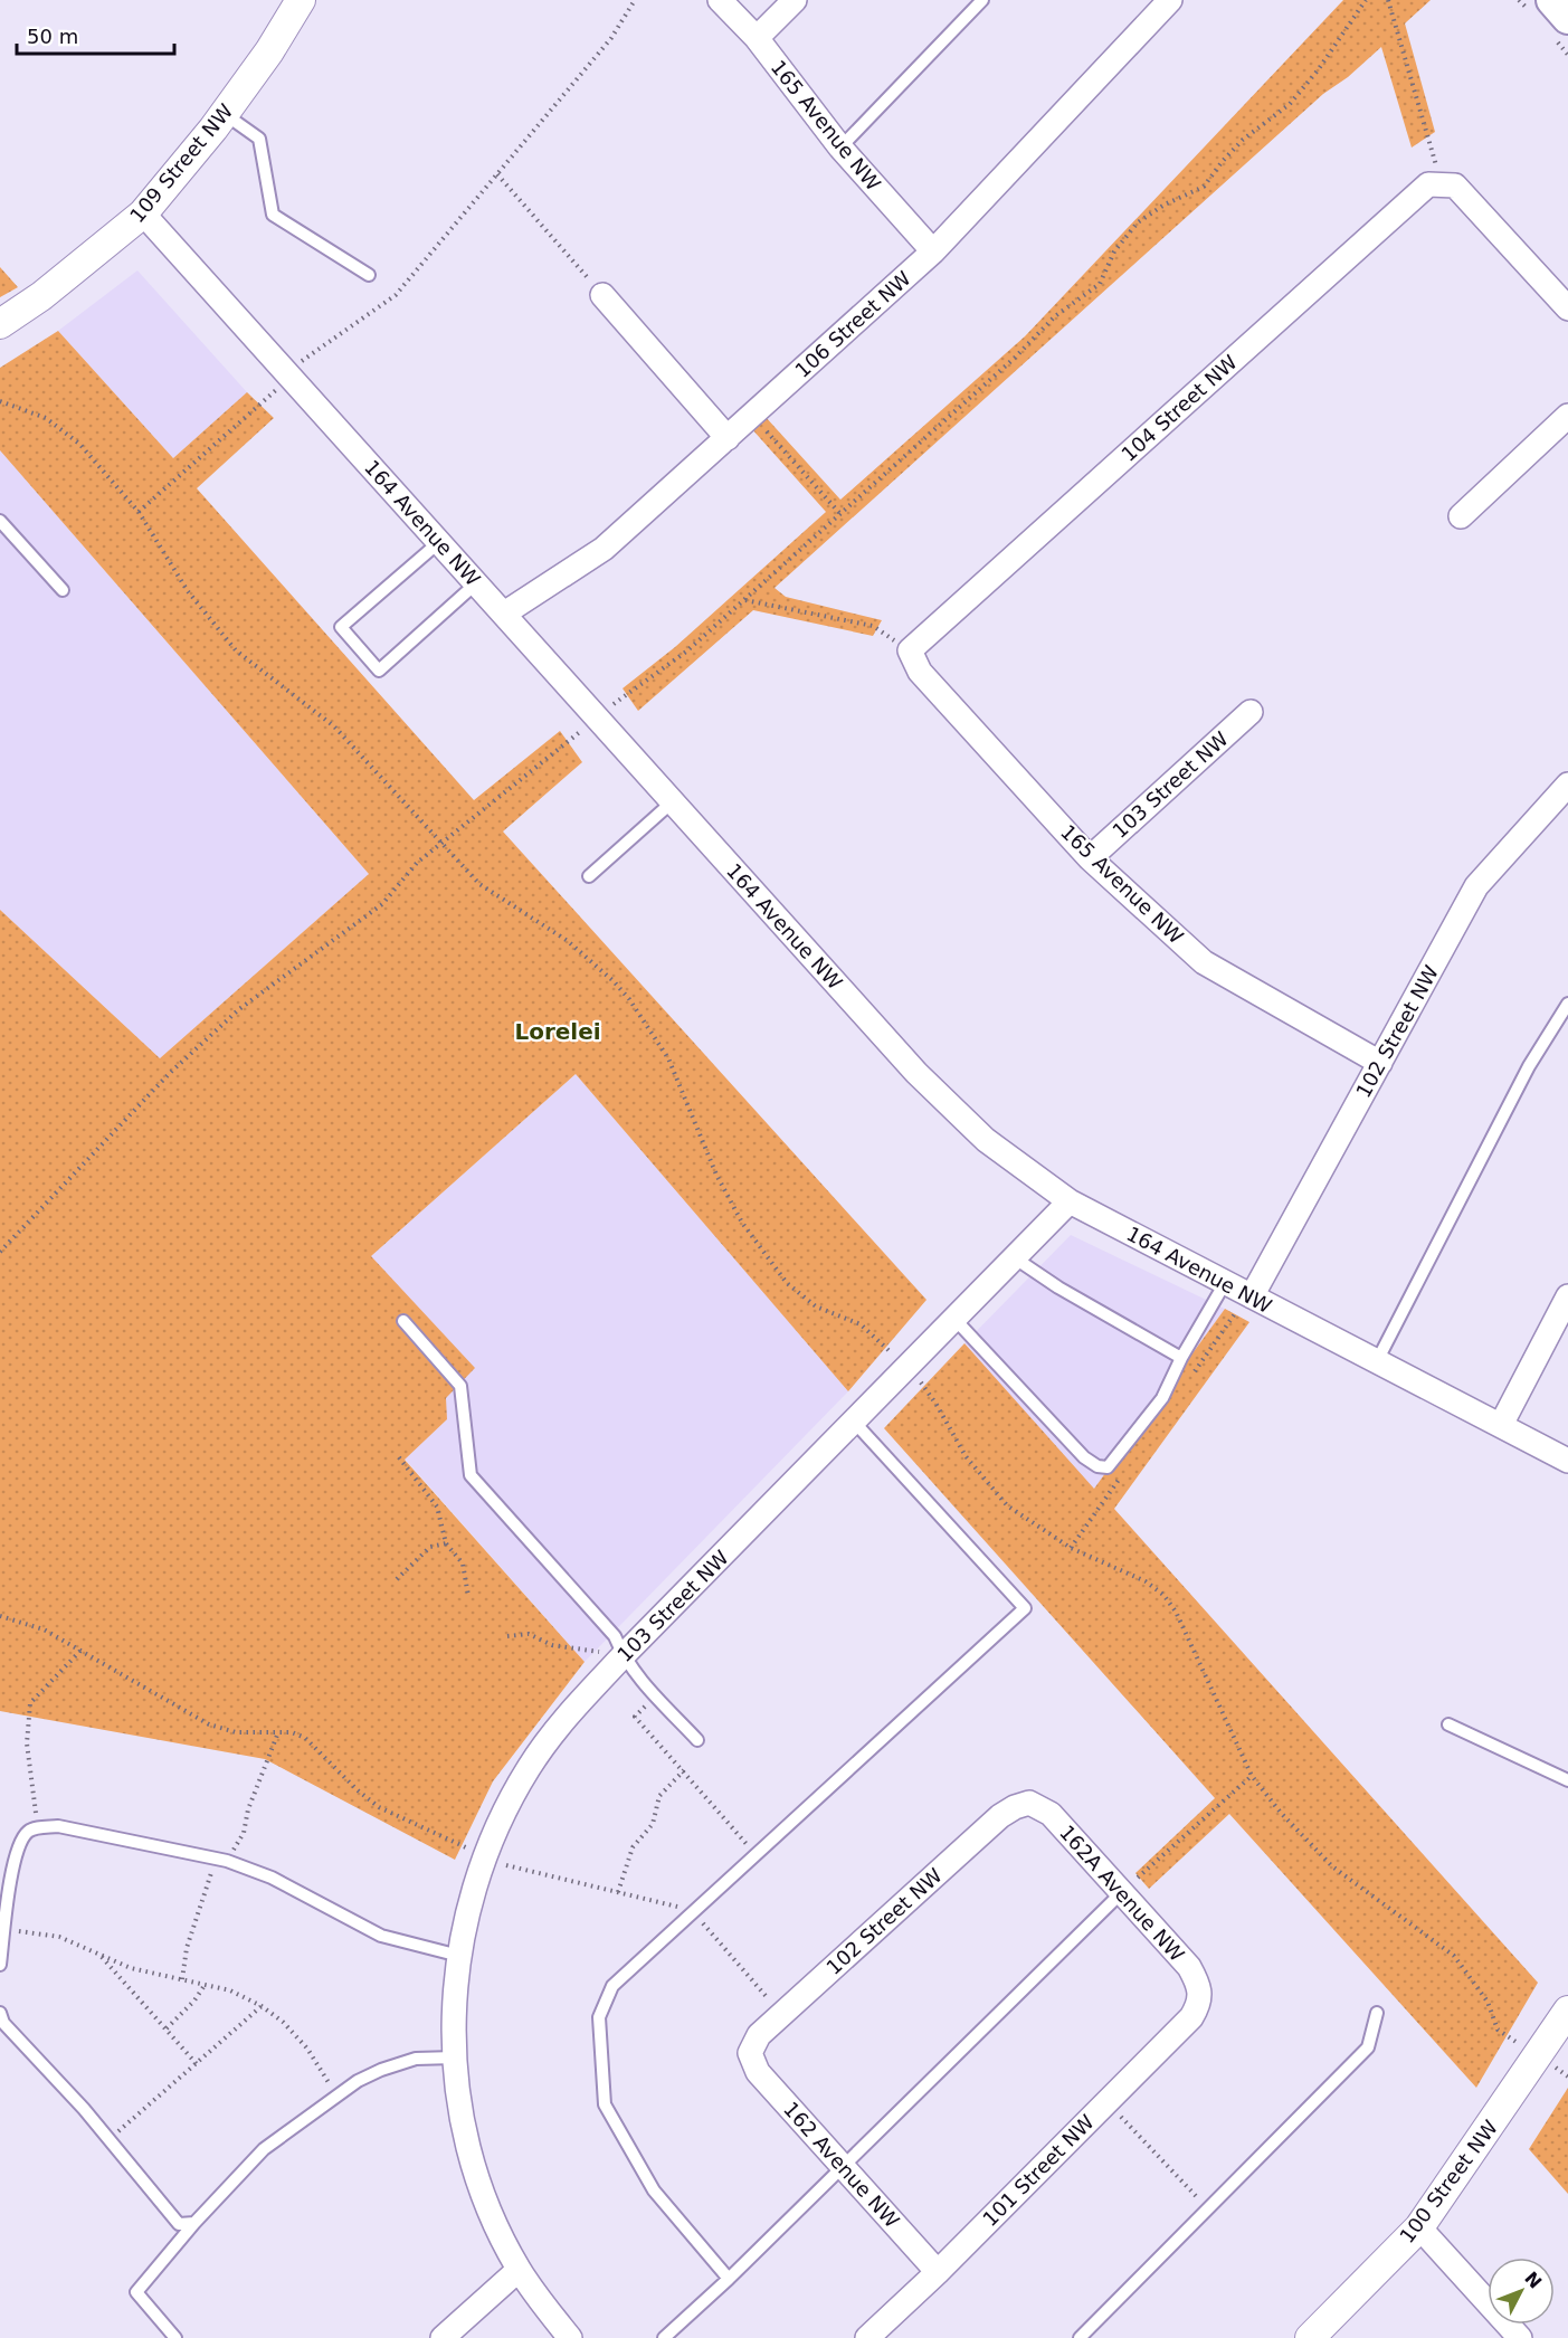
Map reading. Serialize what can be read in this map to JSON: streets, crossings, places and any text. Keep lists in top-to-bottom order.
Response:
{
  "streets": {
    "street": [
      "165 Avenue NW",
      "109 Street NW",
      "106 Street NW",
      "104 Street NW",
      "164 Avenue NW",
      "103 Street NW",
      "102 Street NW",
      "162A Avenue NW",
      "162 Avenue NW",
      "101 Street NW",
      "100 Street NW"
    ]
  },
  "crossings": [
    ["165 Avenue NW", "106 Street NW"],
    ["165 Avenue NW", "104 Street NW"],
    ["165 Avenue NW", "103 Street NW"],
    ["165 Avenue NW", "102 Street NW"],
    ["109 Street NW", "164 Avenue NW"],
    ["106 Street NW", "164 Avenue NW"],
    ["164 Avenue NW", "103 Street NW"],
    ["164 Avenue NW", "102 Street NW"],
    ["102 Street NW", "162A Avenue NW"],
    ["102 Street NW", "162 Avenue NW"],
    ["162A Avenue NW", "101 Street NW"],
    ["162 Avenue NW", "101 Street NW"]
  ],
  "districts": ["Lorelei"],
  "scale_bar": "50 m",
  "north": "top right"
}
